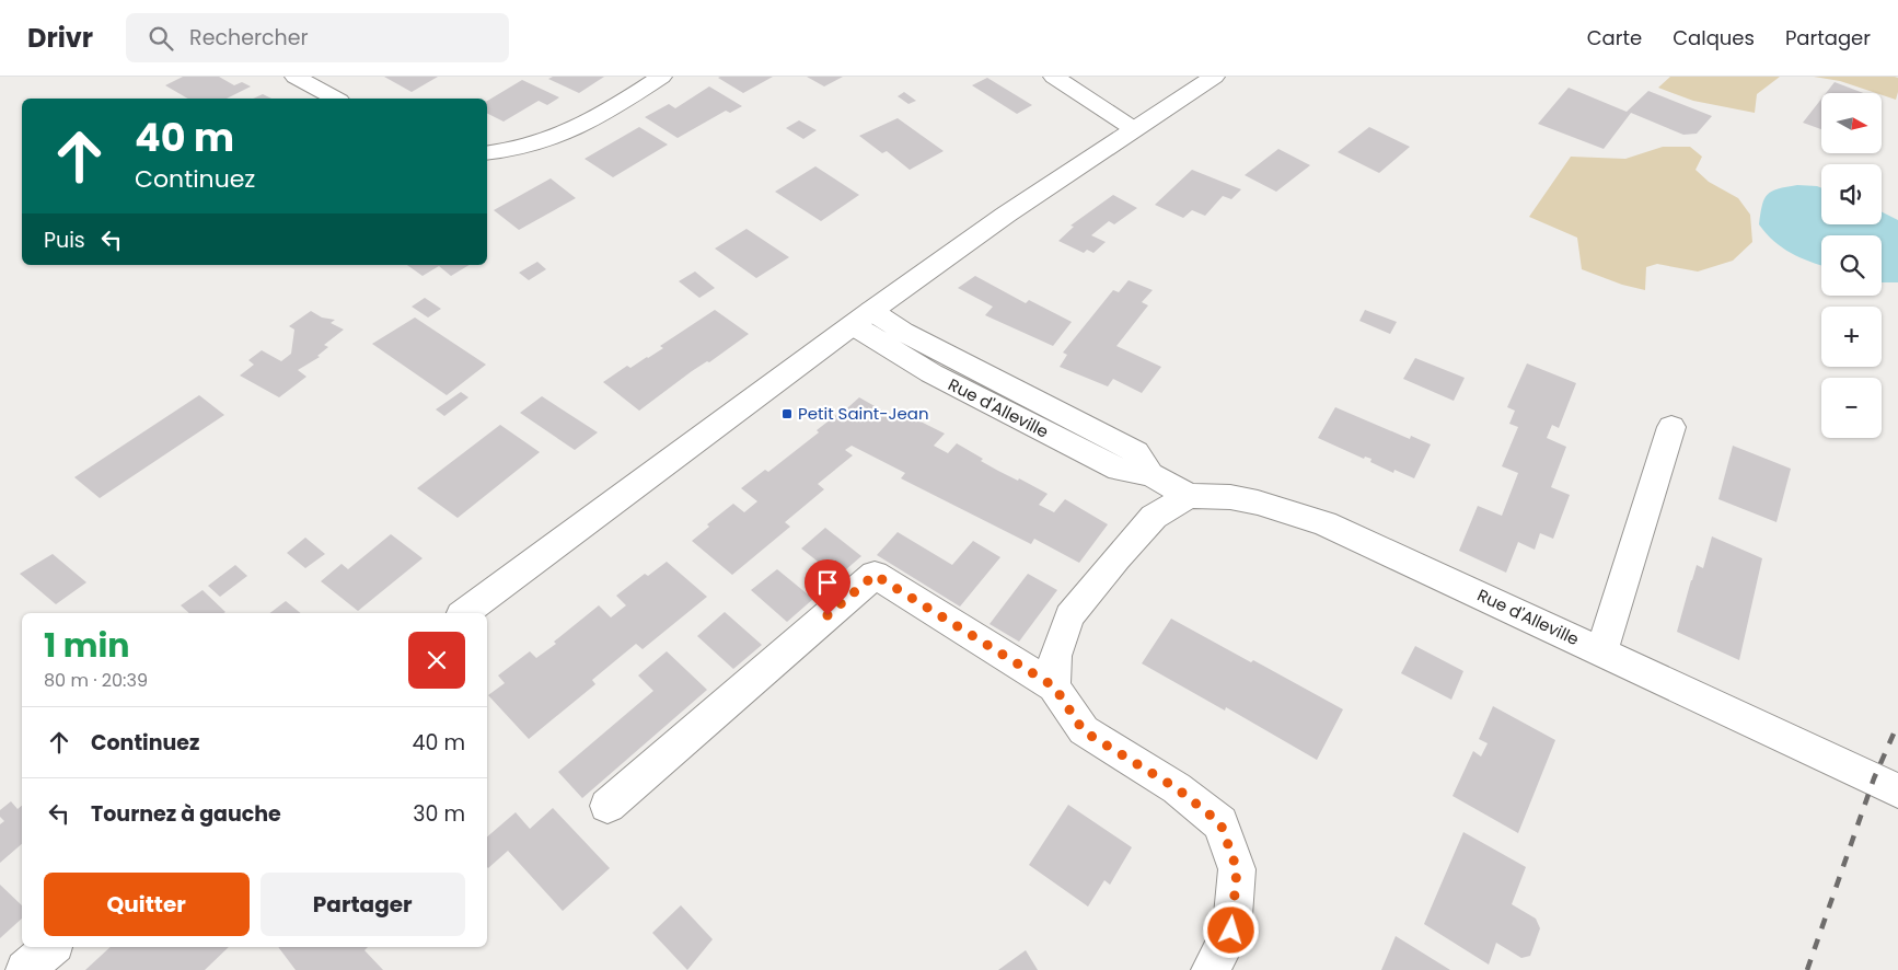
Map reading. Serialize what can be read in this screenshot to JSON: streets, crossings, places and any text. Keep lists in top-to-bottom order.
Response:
{
  "streets": {
    "street": ["Rue d'Alleville"]
  },
  "places": {
    "transit": ["Petit Saint-Jean"]
  },
  "north": "right",
  "page": {
    "header": "Drivr",
    "search": "Rechercher",
    "nav": ["Carte", "Calques", "Partager"],
    "map_buttons": ["+", "−"],
    "turn": ["40 m", "Continuez"],
    "then": "Puis",
    "heading": ["1 min", "80 m · 20:39"],
    "list": [
      {
        "name": "Continuez",
        "value": "40 m"
      },
      {
        "name": "Tournez à gauche",
        "value": "30 m"
      }
    ],
    "buttons": ["Quitter", "Partager"]
  }
}
